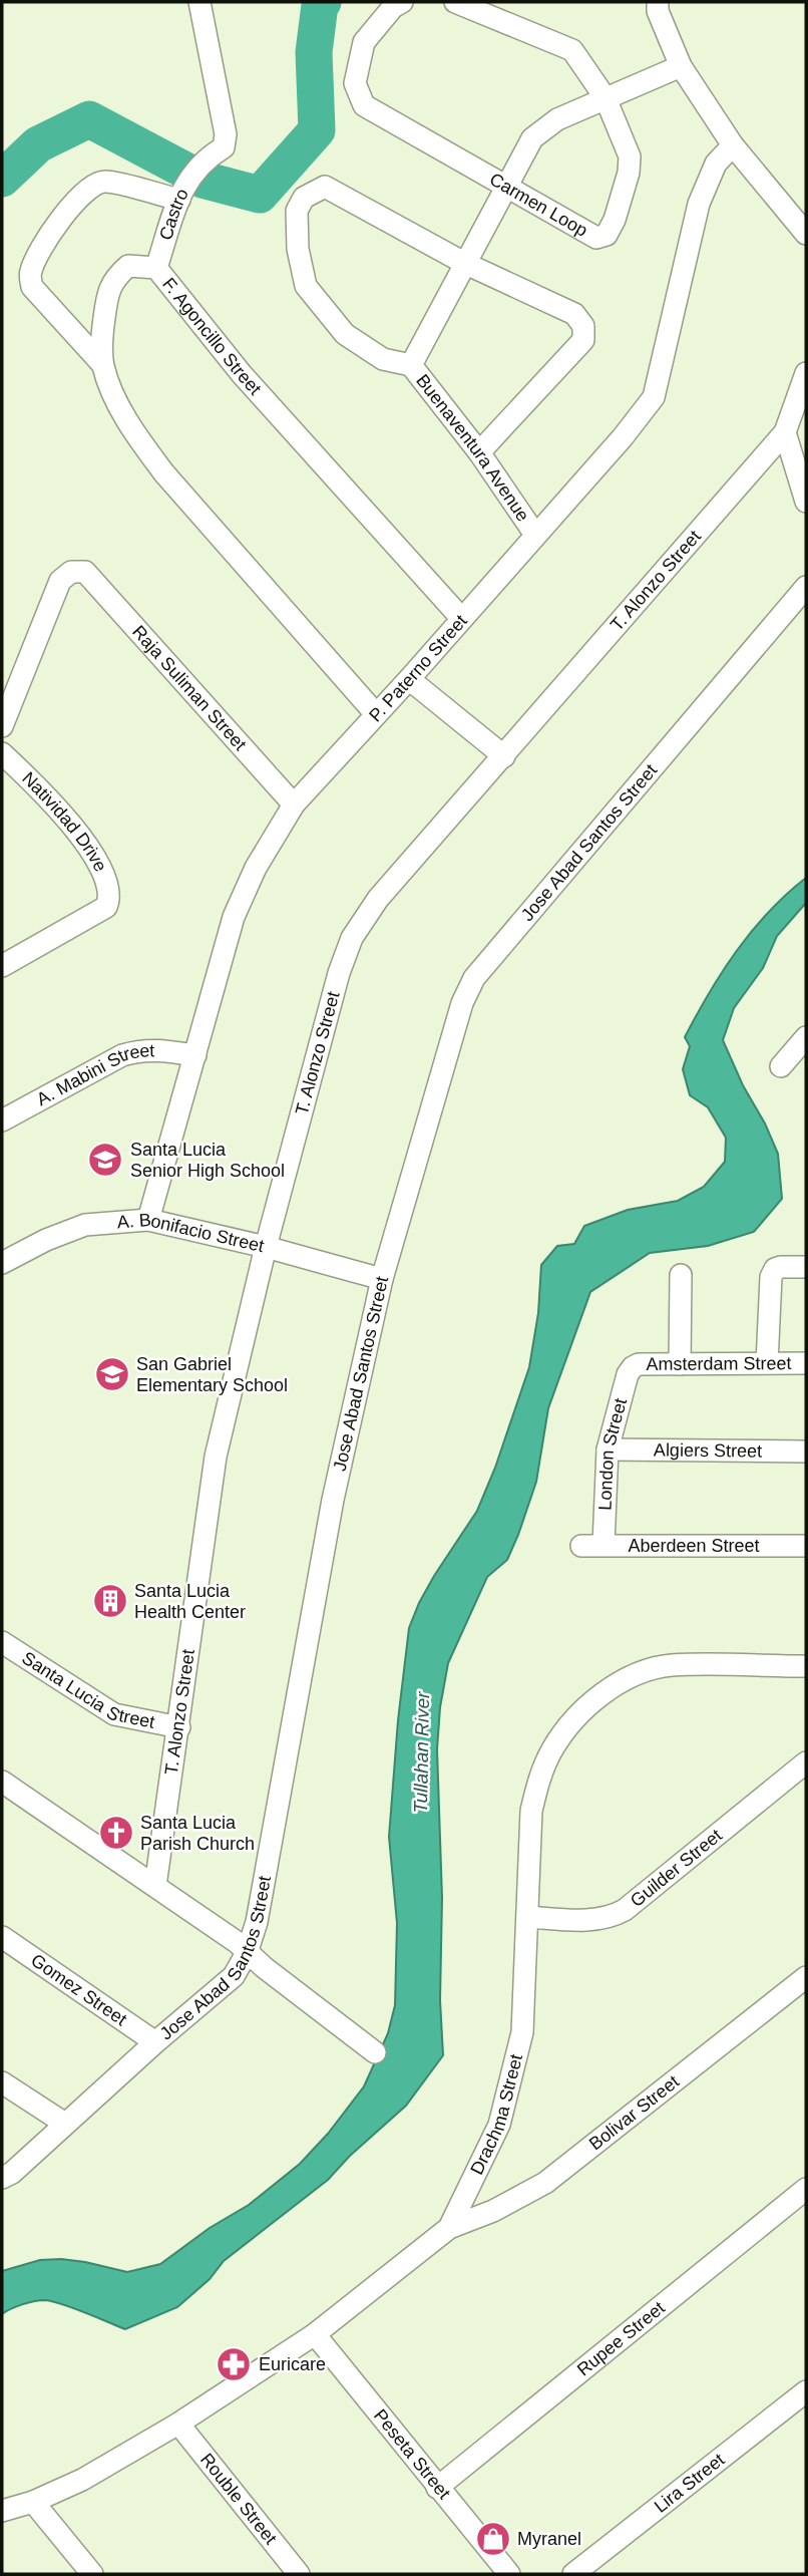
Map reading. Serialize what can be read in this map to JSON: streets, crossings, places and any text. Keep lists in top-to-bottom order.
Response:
{
  "streets": {
    "street": [
      "Carmen Loop",
      "Castro",
      "F. Agoncillo Street",
      "Buenaventura Avenue",
      "T. Alonzo Street",
      "P. Paterno Street",
      "Raja Suliman Street",
      "Natividad Drive",
      "Jose Abad Santos Street",
      "A. Mabini Street",
      "A. Bonifacio Street",
      "Amsterdam Street",
      "Algiers Street",
      "London Street",
      "Aberdeen Street",
      "Santa Lucia Street",
      "Guilder Street",
      "Gomez Street",
      "Drachma Street",
      "Bolivar Street",
      "Rupee Street",
      "Peseta Street",
      "Lira Street",
      "Rouble Street"
    ]
  },
  "crossings": [
    ["Carmen Loop", "Buenaventura Avenue"],
    ["Castro", "F. Agoncillo Street"],
    ["F. Agoncillo Street", "P. Paterno Street"],
    ["Buenaventura Avenue", "P. Paterno Street"],
    ["T. Alonzo Street", "A. Bonifacio Street"],
    ["T. Alonzo Street", "Santa Lucia Street"],
    ["P. Paterno Street", "Raja Suliman Street"],
    ["P. Paterno Street", "A. Mabini Street"],
    ["P. Paterno Street", "A. Bonifacio Street"],
    ["Jose Abad Santos Street", "A. Bonifacio Street"],
    ["Jose Abad Santos Street", "Gomez Street"],
    ["Amsterdam Street", "London Street"],
    ["Algiers Street", "London Street"],
    ["London Street", "Aberdeen Street"],
    ["Guilder Street", "Drachma Street"],
    ["Drachma Street", "Bolivar Street"],
    ["Drachma Street", "Peseta Street"],
    ["Drachma Street", "Rouble Street"],
    ["Rupee Street", "Peseta Street"]
  ],
  "water": ["Tullahan River"],
  "places": {
    "school or university": ["Santa Lucia Senior High School", "San Gabriel Elementary School"],
    "building": ["Santa Lucia Health Center"],
    "church": ["Santa Lucia Parish Church"],
    "pharmacy": ["Euricare"],
    "shop": ["Myranel"]
  }
}
